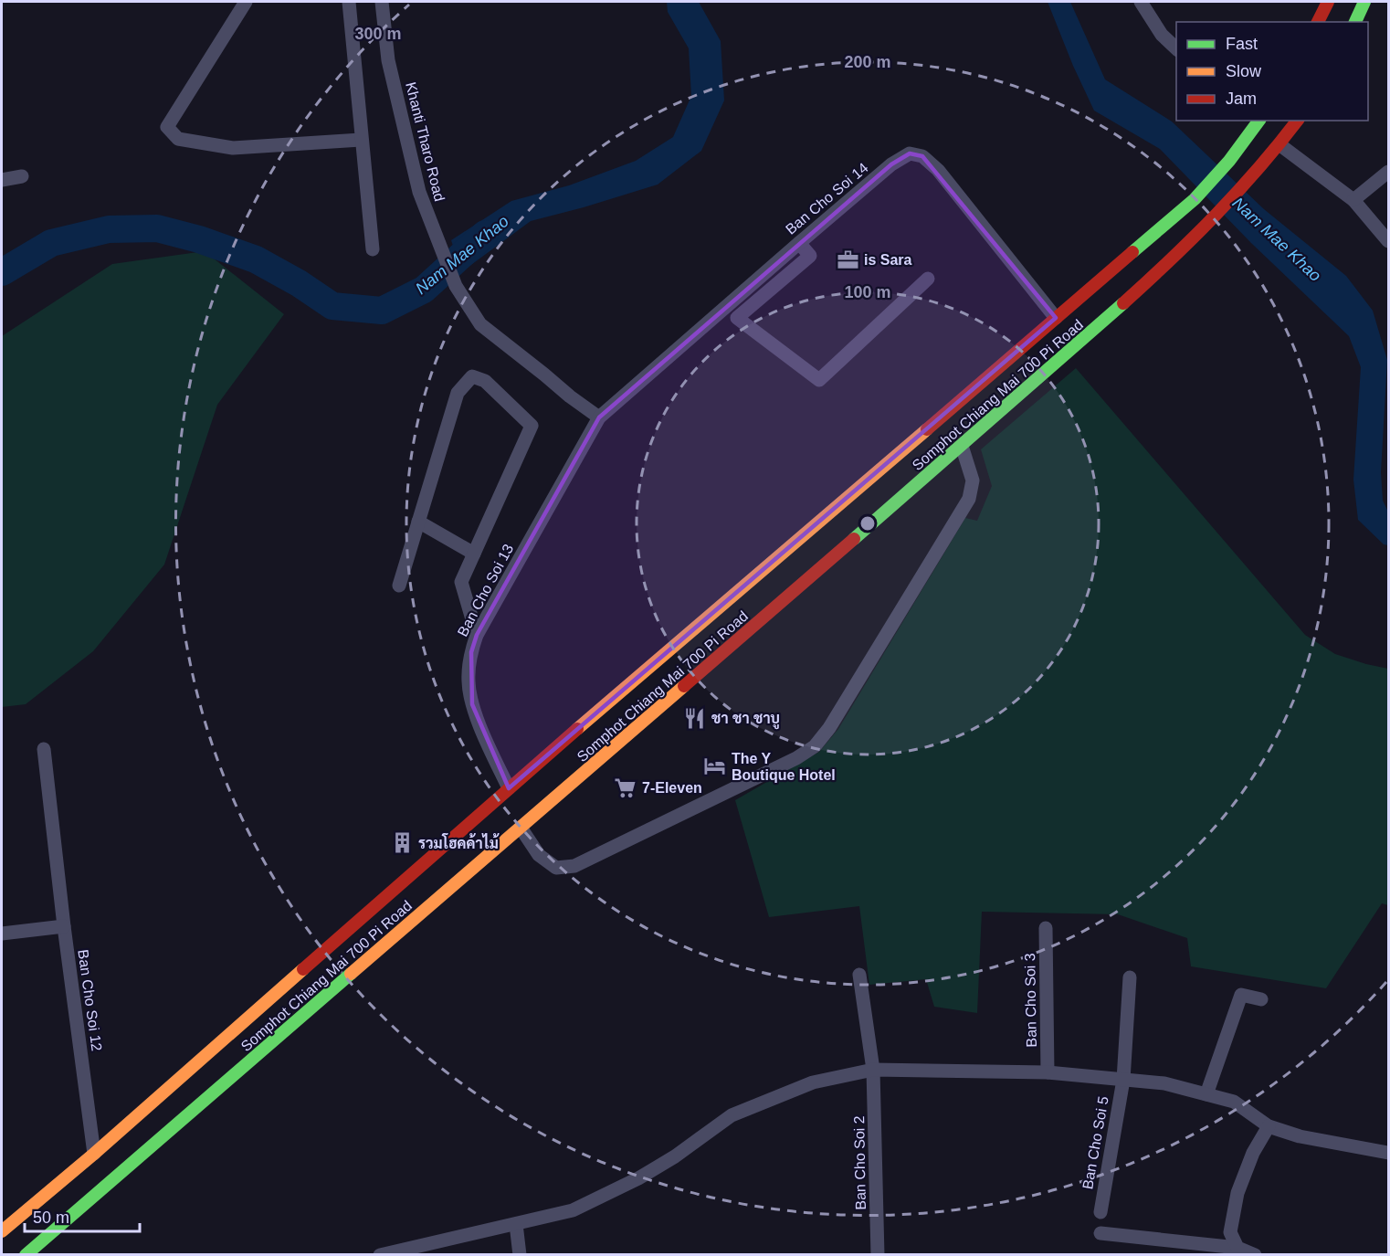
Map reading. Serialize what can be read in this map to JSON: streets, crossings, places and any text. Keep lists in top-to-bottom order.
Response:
{
  "streets": {
    "main road": ["Somphot Chiang Mai 700 Pi Road"],
    "street": [
      "Khanti Tharo Road",
      "Ban Cho Soi 14",
      "Ban Cho Soi 13",
      "Ban Cho Soi 12",
      "Ban Cho Soi 3",
      "Ban Cho Soi 5",
      "Ban Cho Soi 2"
    ]
  },
  "crossings": [
    ["Khanti Tharo Road", "Ban Cho Soi 14"],
    ["Khanti Tharo Road", "Ban Cho Soi 13"],
    ["Ban Cho Soi 14", "Somphot Chiang Mai 700 Pi Road"],
    ["Ban Cho Soi 14", "Ban Cho Soi 13"],
    ["Somphot Chiang Mai 700 Pi Road", "Ban Cho Soi 13"],
    ["Somphot Chiang Mai 700 Pi Road", "Ban Cho Soi 12"]
  ],
  "water": ["Nam Mae Khao"],
  "places": {
    "office": ["is Sara"],
    "restaurant": ["ชา ชา ชาบู"],
    "hotel": ["The Y Boutique Hotel"],
    "supermarket": ["7-Eleven"],
    "building": ["รวมโฮคค้าไม้"]
  },
  "legend": ["Fast", "Slow", "Jam"],
  "scale_bar": "50 m",
  "rings": ["300 m", "200 m", "100 m"]
}
